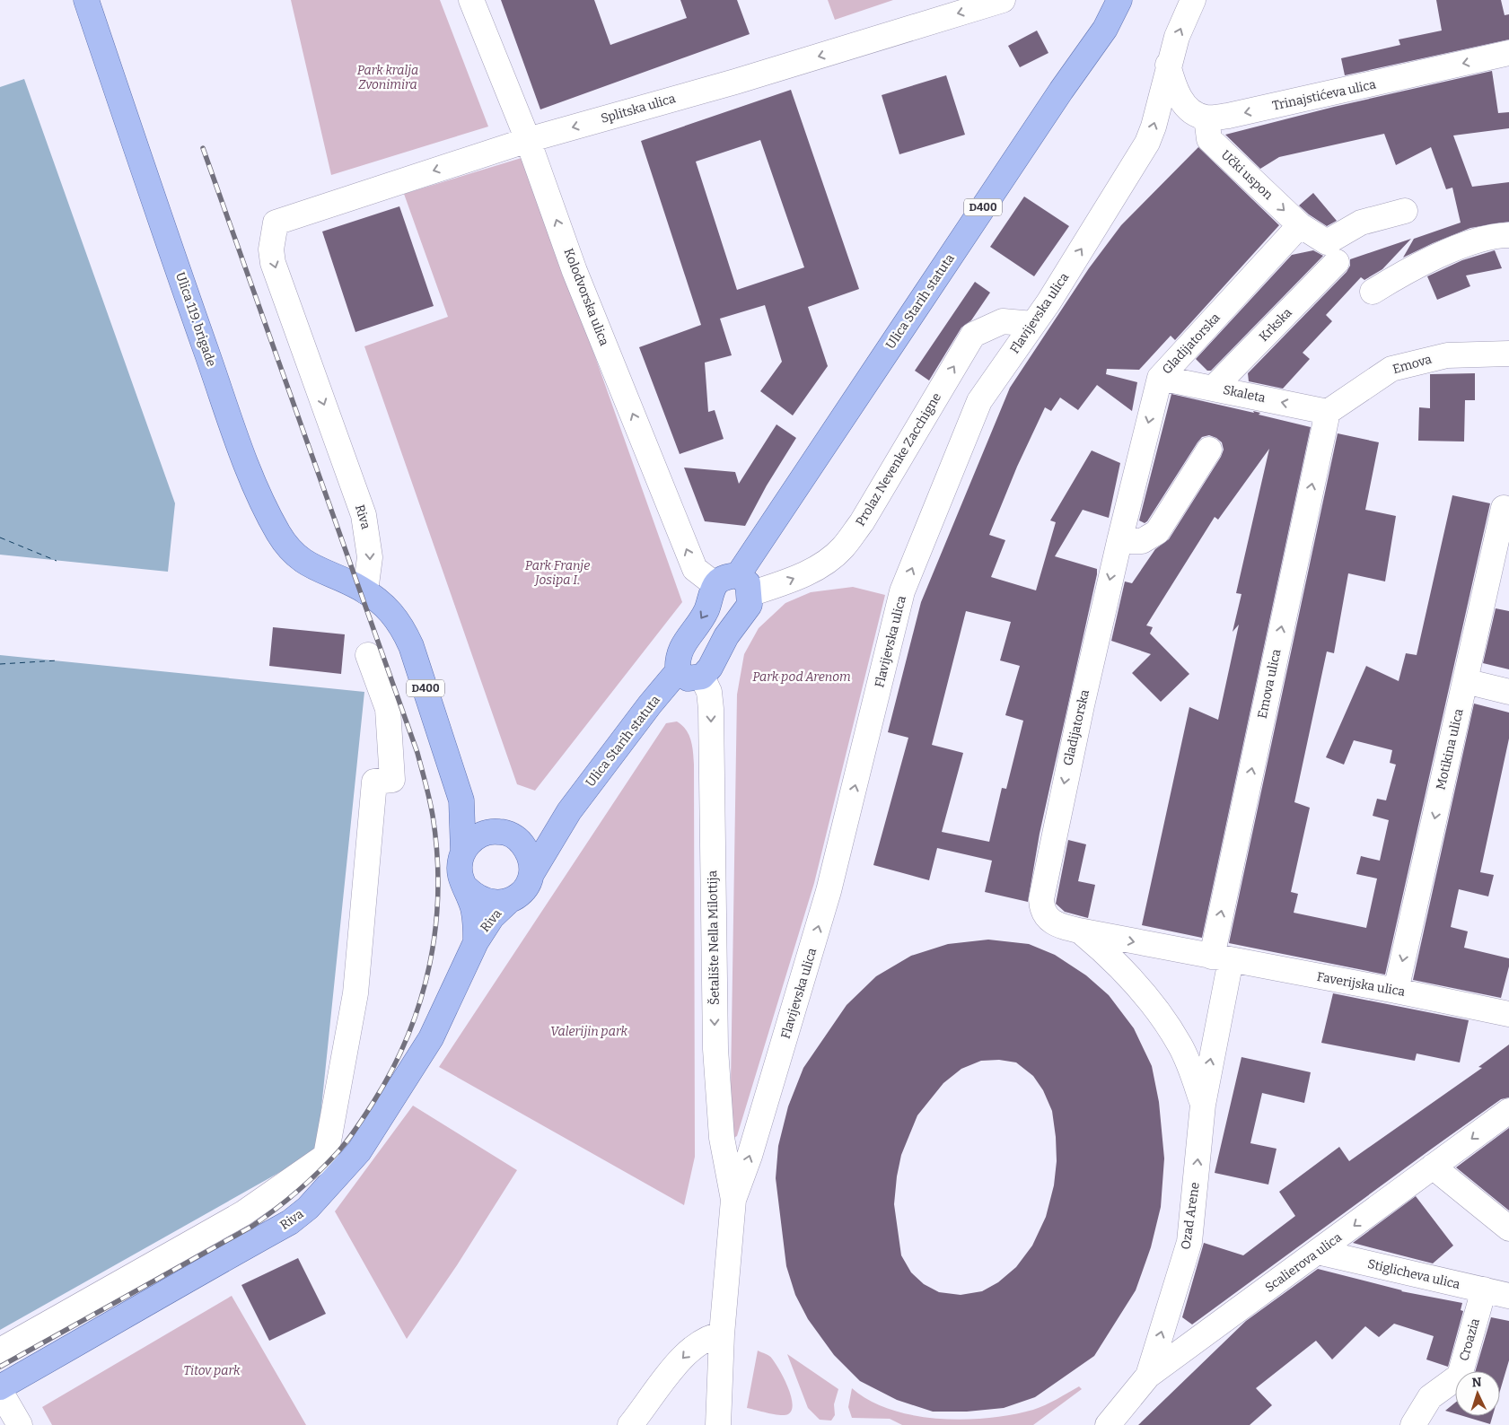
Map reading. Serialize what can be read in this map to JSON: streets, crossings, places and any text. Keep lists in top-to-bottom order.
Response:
{
  "streets": {
    "main road": [
      "D400",
      "Ulica Starih statuta",
      "Ulica 119. brigade",
      "Riva"
    ],
    "street": [
      "Trinajstićeva ulica",
      "Splitska ulica",
      "Učki uspon",
      "Kolodvorska ulica",
      "Flavijevska ulica",
      "Krkska",
      "Gladijatorska",
      "Emova",
      "Skaleta",
      "Prolaz Nevenke Zacchigne",
      "Emova ulica",
      "Motikina ulica",
      "Šetalište Nella Milottija",
      "Faverijska ulica",
      "Ozad Arene",
      "Scalierova ulica",
      "Stiglicheva ulica",
      "Croazia"
    ]
  },
  "crossings": [
    ["Trinajstićeva ulica", "Učki uspon"],
    ["Splitska ulica", "Kolodvorska ulica"],
    ["Splitska ulica", "Riva"],
    ["Učki uspon", "Gladijatorska"],
    ["D400", "Ulica Starih statuta"],
    ["D400", "Ulica 119. brigade"],
    ["D400", "Riva"],
    ["Ulica Starih statuta", "Prolaz Nevenke Zacchigne"],
    ["Ulica Starih statuta", "Riva"],
    ["Ulica Starih statuta", "Šetalište Nella Milottija"],
    ["Flavijevska ulica", "Prolaz Nevenke Zacchigne"],
    ["Flavijevska ulica", "Šetalište Nella Milottija"],
    ["Ulica 119. brigade", "Riva"],
    ["Krkska", "Skaleta"],
    ["Gladijatorska", "Skaleta"],
    ["Gladijatorska", "Ozad Arene"],
    ["Emova", "Skaleta"],
    ["Emova", "Emova ulica"],
    ["Skaleta", "Emova ulica"],
    ["Emova ulica", "Faverijska ulica"],
    ["Emova ulica", "Ozad Arene"],
    ["Motikina ulica", "Faverijska ulica"],
    ["Faverijska ulica", "Ozad Arene"],
    ["Ozad Arene", "Scalierova ulica"],
    ["Scalierova ulica", "Stiglicheva ulica"],
    ["Stiglicheva ulica", "Croazia"]
  ],
  "one_way": [
    "Splitska ulica",
    "Učki uspon",
    "Kolodvorska ulica",
    "Flavijevska ulica",
    "Gladijatorska",
    "Skaleta",
    "Prolaz Nevenke Zacchigne",
    "Emova ulica",
    "Motikina ulica",
    "Šetalište Nella Milottija",
    "Scalierova ulica"
  ],
  "parks": [
    "Park kralja Zvonimira",
    "Park Franje Josipa I.",
    "Park pod Arenom",
    "Valerijin park",
    "Titov park"
  ],
  "north": "top"
}
